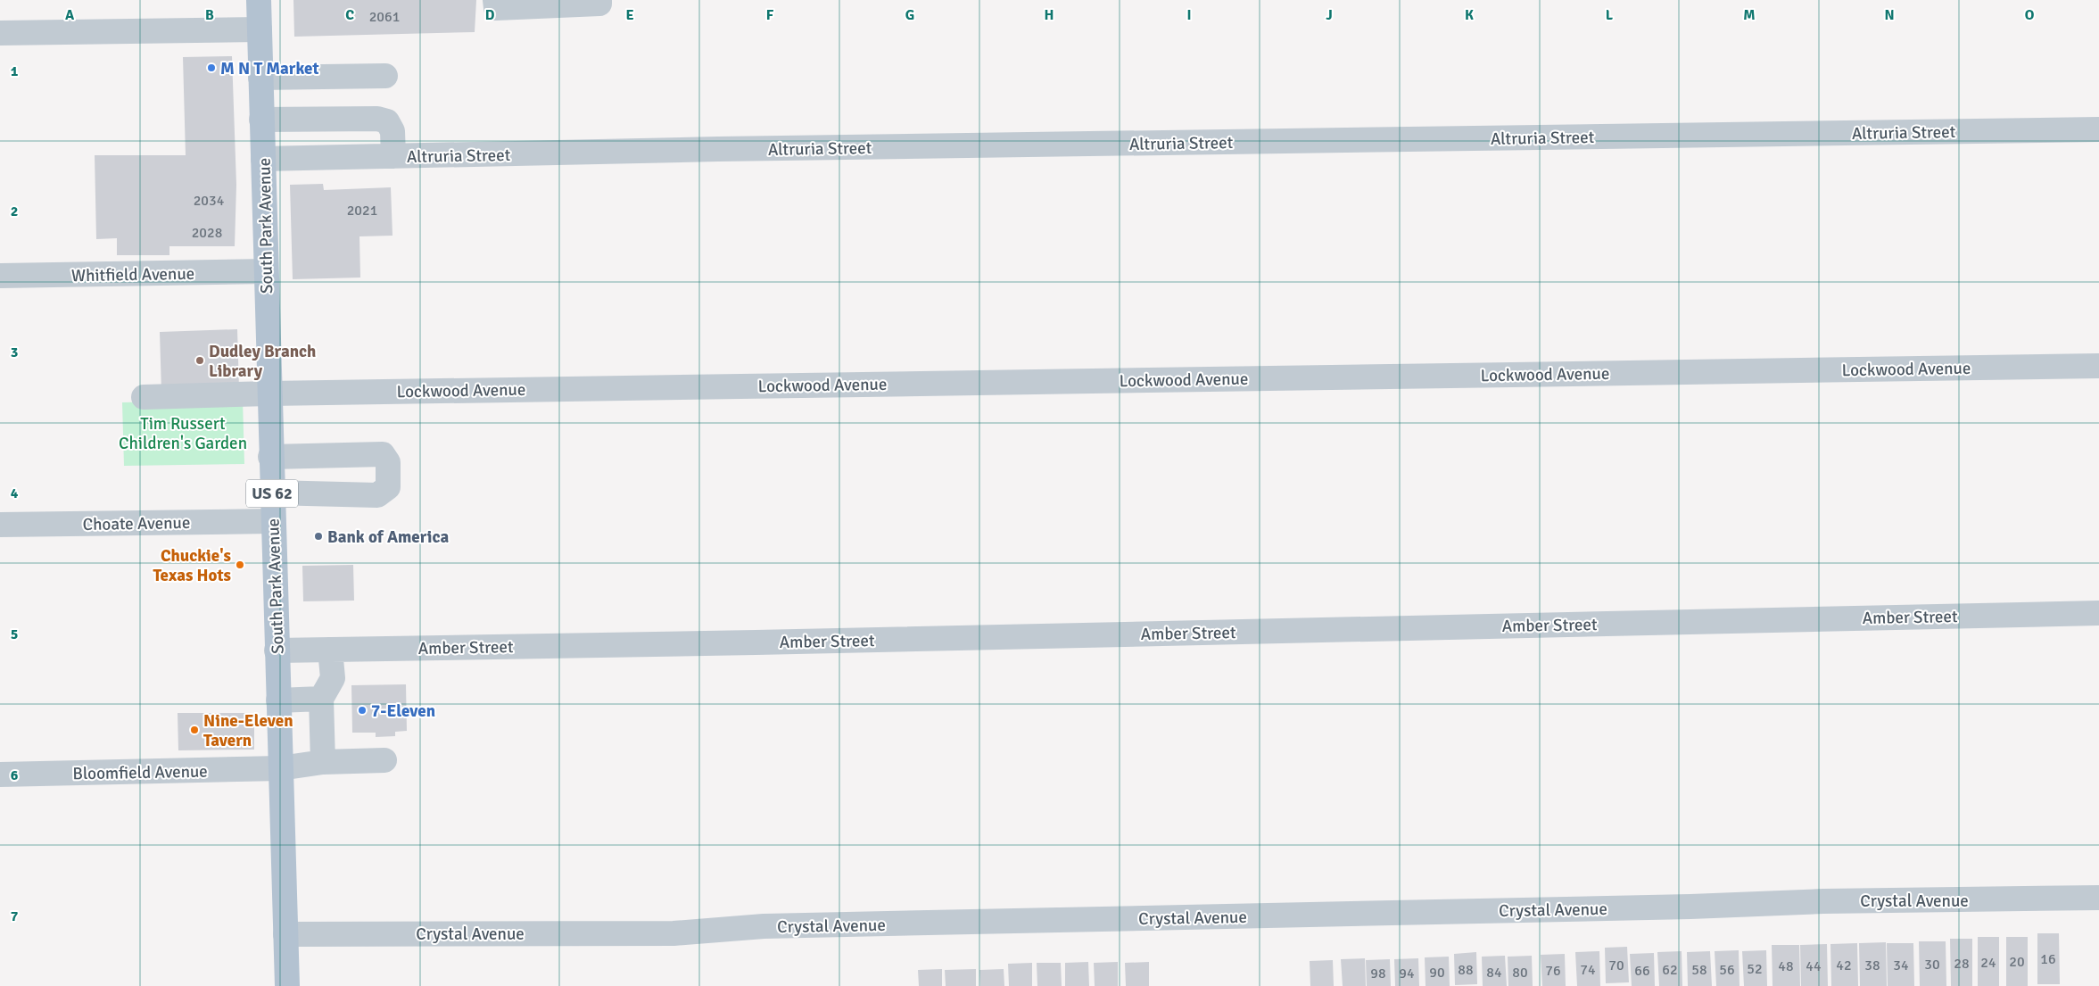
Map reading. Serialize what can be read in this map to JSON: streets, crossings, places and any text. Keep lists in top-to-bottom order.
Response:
{
  "streets": {
    "main road": ["South Park Avenue", "US 62"],
    "street": [
      "Altruria Street",
      "Whitfield Avenue",
      "Lockwood Avenue",
      "Choate Avenue",
      "Amber Street",
      "Bloomfield Avenue",
      "Crystal Avenue"
    ]
  },
  "crossings": [
    ["Altruria Street", "South Park Avenue"],
    ["South Park Avenue", "Whitfield Avenue"],
    ["South Park Avenue", "Lockwood Avenue"],
    ["South Park Avenue", "Choate Avenue"],
    ["South Park Avenue", "Amber Street"],
    ["South Park Avenue", "Bloomfield Avenue"],
    ["South Park Avenue", "Crystal Avenue"]
  ],
  "parks": ["Tim Russert Children's Garden"],
  "places": [
    "M N T Market",
    "Dudley Branch Library",
    "Bank of America",
    "Chuckie's Texas Hots",
    "7-Eleven",
    "Nine-Eleven Tavern"
  ],
  "house_numbers": [
    "2061",
    "2034",
    "2021",
    "2028",
    "16",
    "20",
    "24",
    "28",
    "30",
    "70",
    "42",
    "38",
    "34",
    "48",
    "44",
    "52",
    "88",
    "74",
    "62",
    "58",
    "56",
    "76",
    "66",
    "90",
    "84",
    "80",
    "98",
    "94"
  ],
  "grid": {
    "columns": [
      "A",
      "B",
      "C",
      "D",
      "E",
      "F",
      "G",
      "H",
      "I",
      "J",
      "K",
      "L",
      "M",
      "N",
      "O"
    ],
    "rows": [
      "1",
      "2",
      "3",
      "4",
      "5",
      "6",
      "7"
    ]
  }
}
